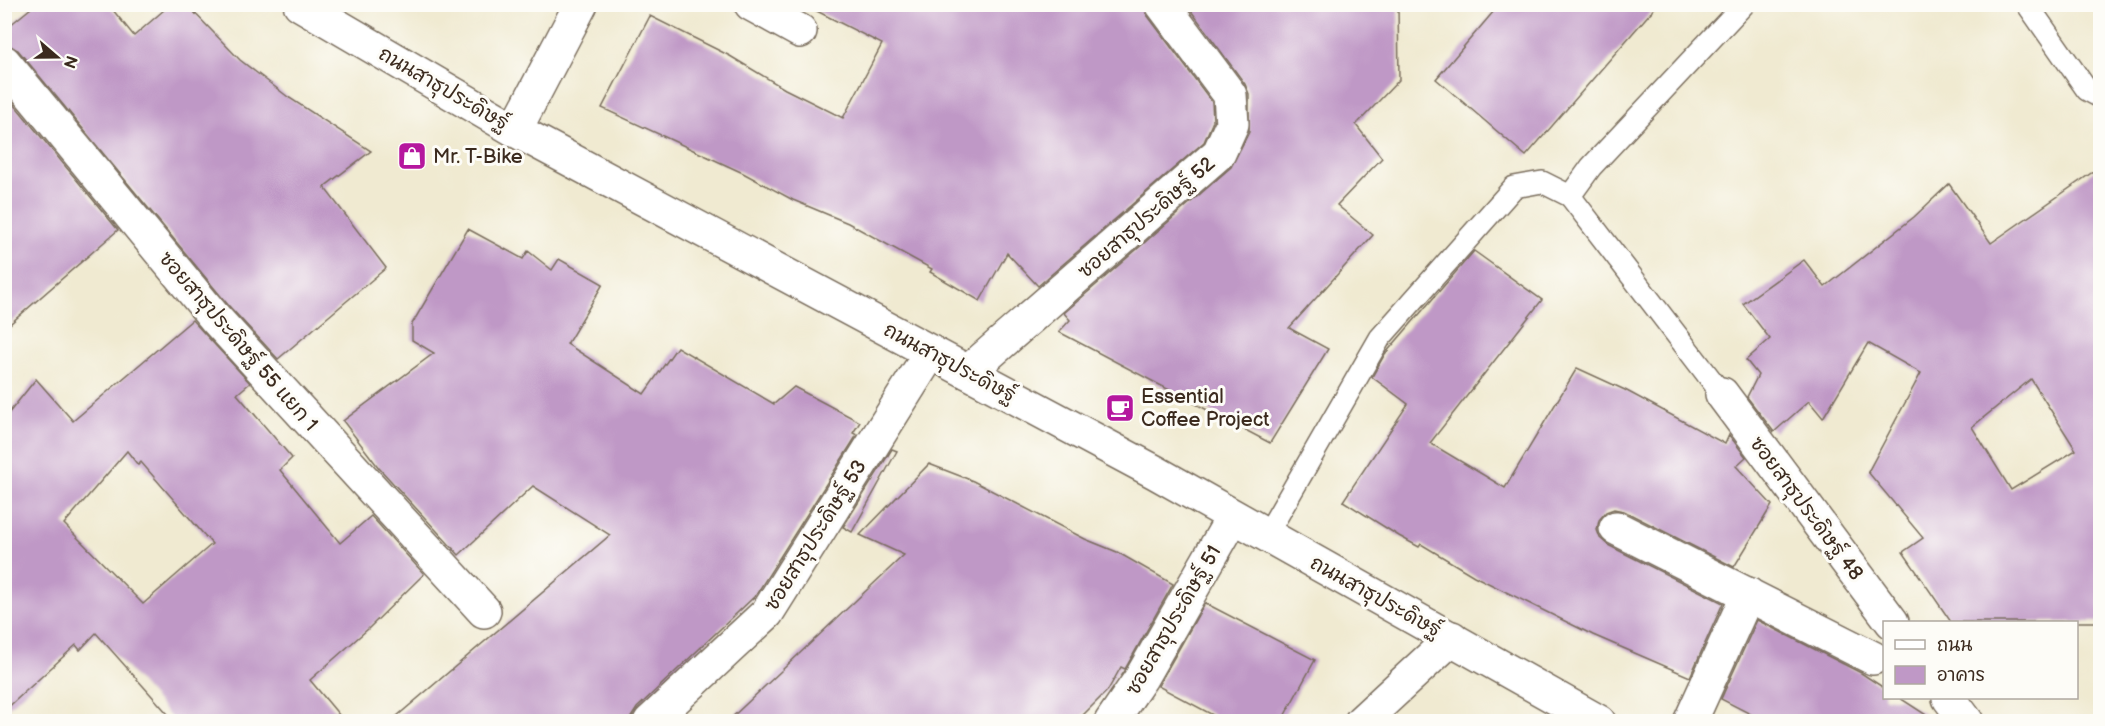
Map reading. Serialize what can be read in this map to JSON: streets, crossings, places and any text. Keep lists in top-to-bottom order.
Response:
{
  "streets": {
    "street": [
      "ถนนสาธุประดิษฐ์",
      "ซอยสาธุประดิษฐ์ 52",
      "ซอยสาธุประดิษฐ์ 55 แยก 1",
      "ซอยสาธุประดิษฐ์ 48",
      "ซอยสาธุประดิษฐ์ 53",
      "ซอยสาธุประดิษฐ์ 51"
    ]
  },
  "crossings": [
    ["ถนนสาธุประดิษฐ์", "ซอยสาธุประดิษฐ์ 52"],
    ["ถนนสาธุประดิษฐ์", "ซอยสาธุประดิษฐ์ 53"],
    ["ถนนสาธุประดิษฐ์", "ซอยสาธุประดิษฐ์ 51"]
  ],
  "places": {
    "shop": ["Mr. T-Bike"],
    "cafe": ["Essential Coffee Project"]
  },
  "legend": ["ถนน", "อาคาร"],
  "north": "right"
}
